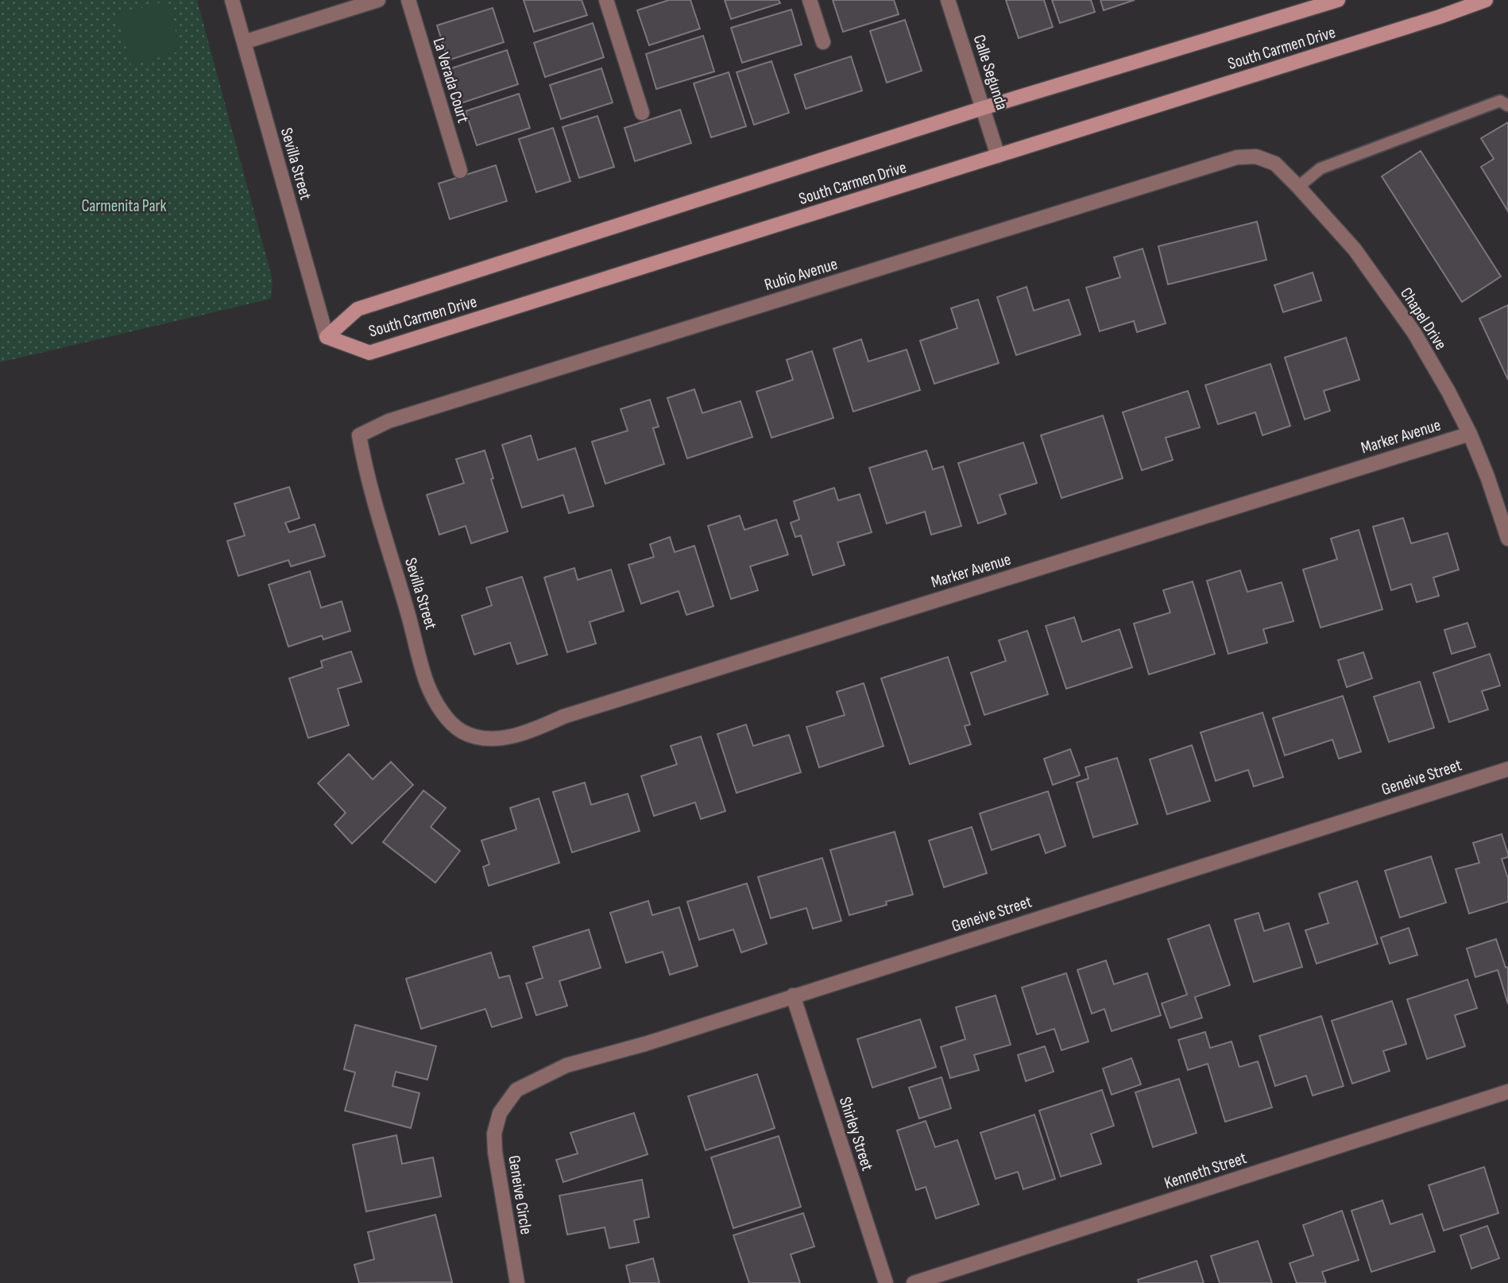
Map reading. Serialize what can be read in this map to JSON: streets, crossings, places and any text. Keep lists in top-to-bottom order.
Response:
{
  "streets": {
    "street": [
      "South Carmen Drive",
      "Calle Segunda",
      "La Verada Court",
      "Sevilla Street",
      "Rubio Avenue",
      "Chapel Drive",
      "Marker Avenue",
      "Geneive Street",
      "Shirley Street",
      "Kenneth Street",
      "Geneive Circle"
    ]
  },
  "crossings": [
    ["South Carmen Drive", "Calle Segunda"],
    ["South Carmen Drive", "Sevilla Street"],
    ["Sevilla Street", "Rubio Avenue"],
    ["Sevilla Street", "Marker Avenue"],
    ["Rubio Avenue", "Chapel Drive"],
    ["Chapel Drive", "Marker Avenue"],
    ["Geneive Street", "Shirley Street"],
    ["Geneive Street", "Geneive Circle"]
  ],
  "parks": ["Carmenita Park"]
}
